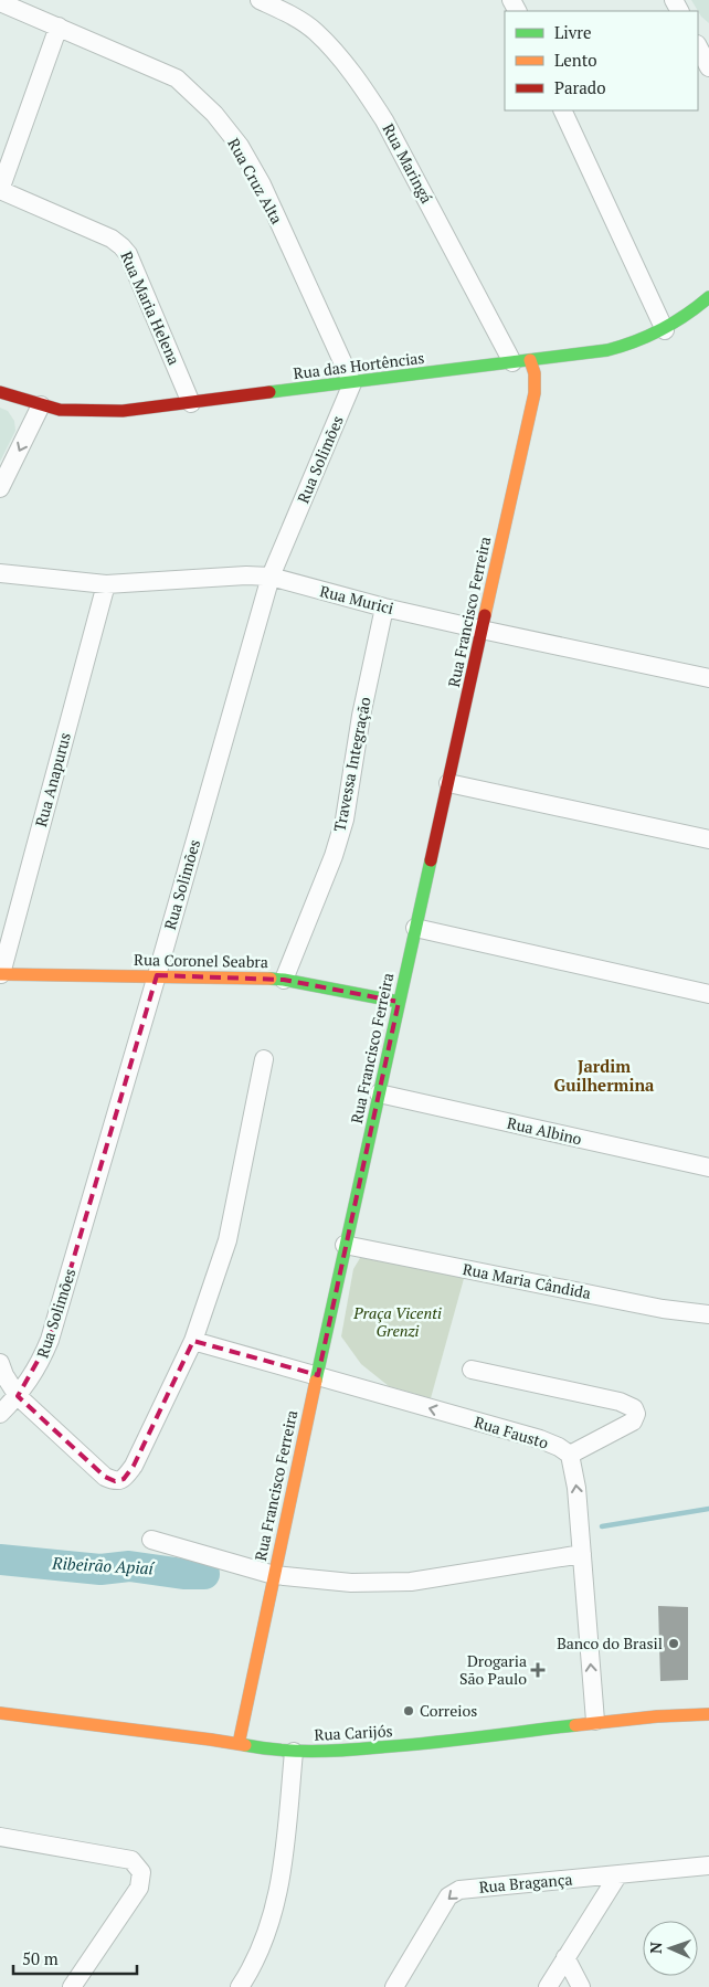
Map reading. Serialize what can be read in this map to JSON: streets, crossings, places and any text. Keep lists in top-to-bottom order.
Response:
{
  "streets": {
    "street": [
      "Rua Maringá",
      "Rua Cruz Alta",
      "Rua Maria Helena",
      "Rua das Hortências",
      "Rua Solimões",
      "Rua Murici",
      "Rua Francisco Ferreira",
      "Travessa Integração",
      "Rua Anapurus",
      "Rua Coronel Seabra",
      "Rua Albino",
      "Rua Maria Cândida",
      "Rua Fausto",
      "Rua Carijós",
      "Rua Bragança"
    ]
  },
  "crossings": [
    ["Rua Maringá", "Rua das Hortências"],
    ["Rua Maringá", "Rua Francisco Ferreira"],
    ["Rua Cruz Alta", "Rua das Hortências"],
    ["Rua Cruz Alta", "Rua Solimões"],
    ["Rua Maria Helena", "Rua das Hortências"],
    ["Rua das Hortências", "Rua Solimões"],
    ["Rua das Hortências", "Rua Francisco Ferreira"],
    ["Rua Solimões", "Rua Murici"],
    ["Rua Solimões", "Rua Coronel Seabra"],
    ["Rua Murici", "Rua Francisco Ferreira"],
    ["Rua Murici", "Travessa Integração"],
    ["Rua Murici", "Rua Anapurus"],
    ["Rua Francisco Ferreira", "Rua Coronel Seabra"],
    ["Rua Francisco Ferreira", "Rua Albino"],
    ["Rua Francisco Ferreira", "Rua Maria Cândida"],
    ["Rua Francisco Ferreira", "Rua Fausto"],
    ["Rua Francisco Ferreira", "Rua Carijós"],
    ["Travessa Integração", "Rua Coronel Seabra"],
    ["Rua Anapurus", "Rua Coronel Seabra"]
  ],
  "one_way": ["Rua Fausto", "Rua Bragança"],
  "districts": ["Jardim Guilhermina"],
  "water": ["Ribeirão Apiaí"],
  "parks": ["Praça Vicenti Grenzi"],
  "places": {
    "other": ["Banco do Brasil", "Correios"],
    "health": ["Drogaria São Paulo"]
  },
  "legend": ["Livre", "Lento", "Parado"],
  "scale_bar": "50 m",
  "north": "left"
}
